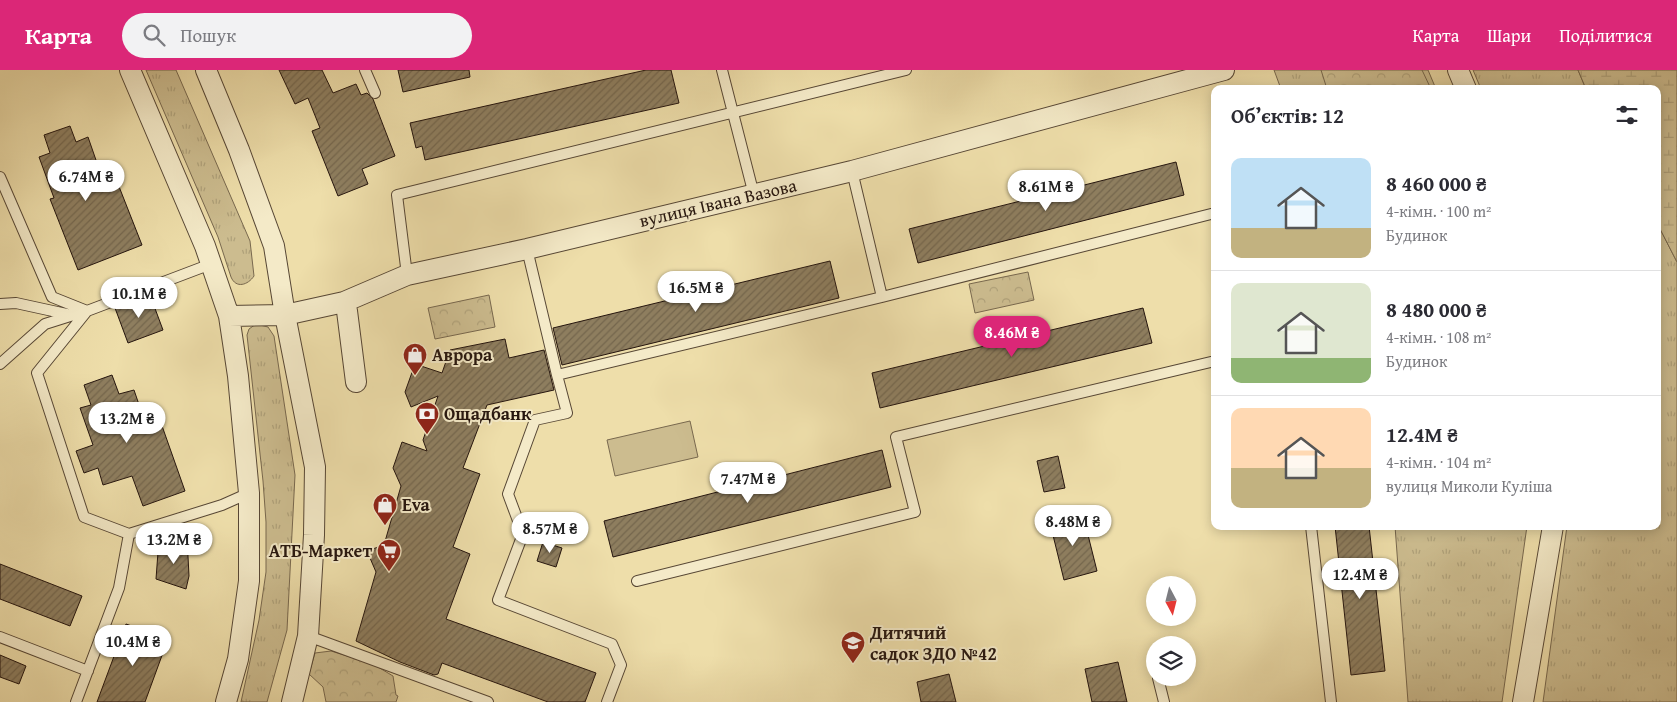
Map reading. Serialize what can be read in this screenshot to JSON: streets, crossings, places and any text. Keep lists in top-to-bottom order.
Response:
{
  "streets": {
    "street": ["вулиця Івана Вазова"]
  },
  "places": {
    "shop": ["Аврора", "Eva"],
    "bank": ["Ощадбанк"],
    "supermarket": ["АТБ-Маркет"],
    "school or university": ["Дитячий садок ЗДО №42"]
  },
  "north": "bottom",
  "page": {
    "header": "Карта",
    "search": "Пошук",
    "nav": ["Карта", "Шари", "Поділитися"],
    "heading": "Об’єктів: 12",
    "list": [
      {
        "name": "8 460 000 ₴",
        "note": "4-кімн. · 100 m² · Будинок"
      },
      {
        "name": "8 480 000 ₴",
        "note": "4-кімн. · 108 m² · Будинок"
      },
      {
        "name": "12.4M ₴",
        "note": "4-кімн. · 104 m² · вулиця Миколи Куліша"
      }
    ],
    "price": [
      "6.74M ₴",
      "8.61M ₴",
      "16.5M ₴",
      "10.1M ₴",
      "8.46M ₴",
      "13.2M ₴",
      "7.47M ₴",
      "8.48M ₴",
      "8.57M ₴",
      "13.2M ₴",
      "12.4M ₴",
      "10.4M ₴"
    ]
  }
}
